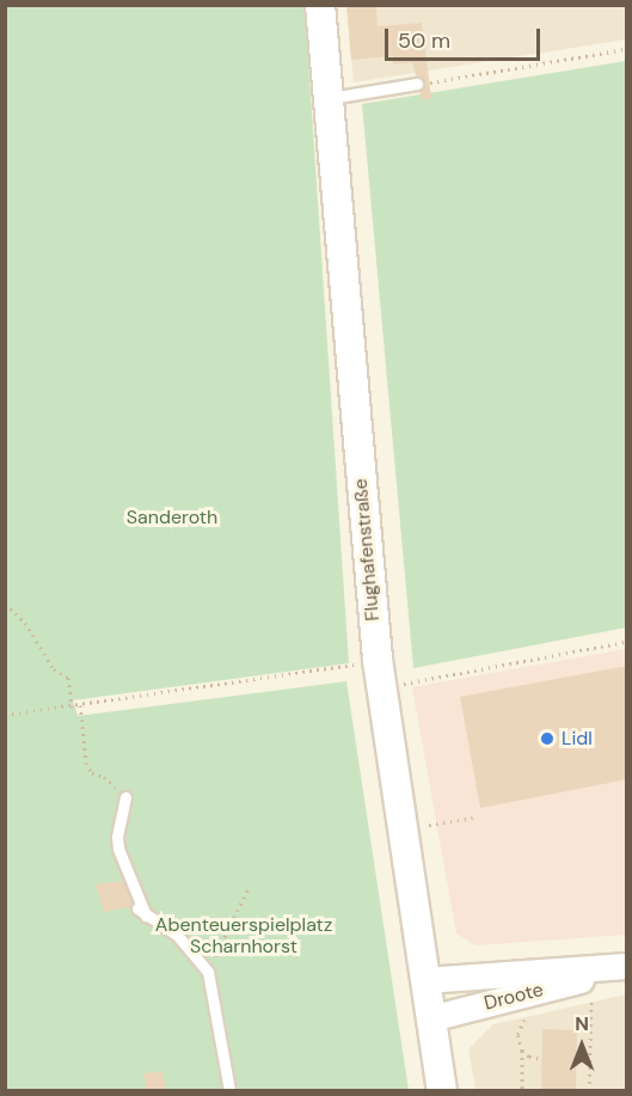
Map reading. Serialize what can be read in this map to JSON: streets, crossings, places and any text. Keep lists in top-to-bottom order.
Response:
{
  "streets": {
    "main road": ["Flughafenstraße"],
    "street": ["Droote"]
  },
  "crossings": [
    ["Flughafenstraße", "Droote"]
  ],
  "parks": ["Sanderoth", "Abenteuerspielplatz Scharnhorst"],
  "places": ["Lidl"],
  "scale_bar": "50 m",
  "north": "top"
}
